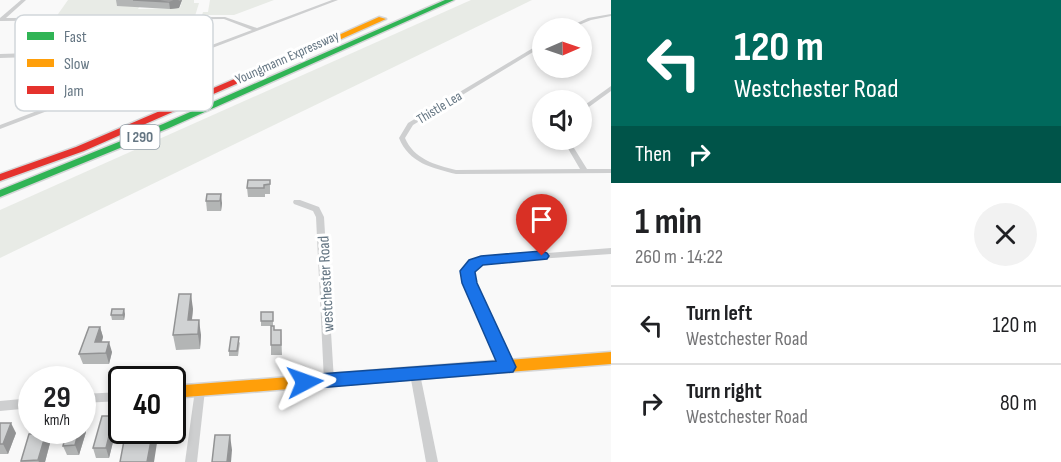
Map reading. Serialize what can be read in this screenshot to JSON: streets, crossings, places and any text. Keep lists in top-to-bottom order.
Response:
{
  "streets": {
    "main road": ["Youngmann Expressway", "I 290"],
    "street": ["Thistle Lea", "westchester Road"]
  },
  "legend": ["Fast", "Slow", "Jam"],
  "north": "right",
  "page": {
    "turn": ["120 m", "Westchester Road"],
    "then": "Then",
    "heading": ["1 min", "260 m · 14:22"],
    "list": [
      {
        "name": "Turn left",
        "note": "Westchester Road",
        "value": "120 m"
      },
      {
        "name": "Turn right",
        "note": "Westchester Road",
        "value": "80 m"
      }
    ],
    "speed": "29 km/h",
    "limit": "40"
  }
}
